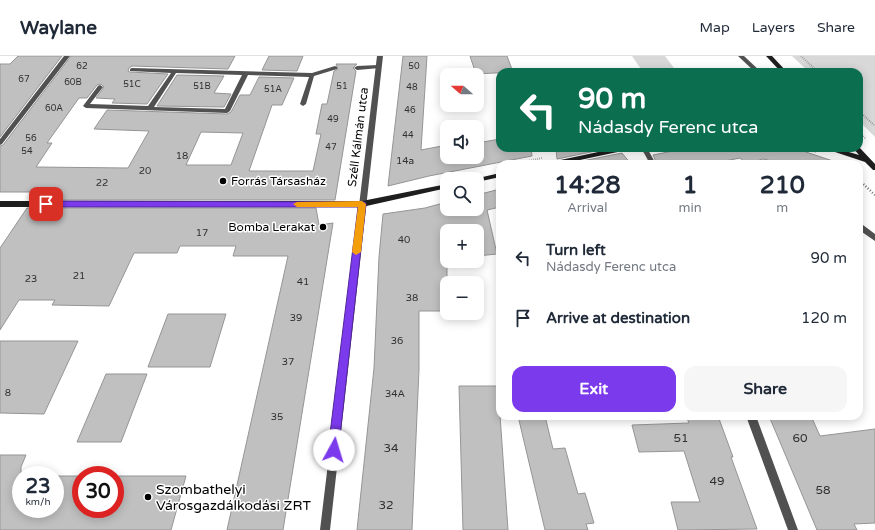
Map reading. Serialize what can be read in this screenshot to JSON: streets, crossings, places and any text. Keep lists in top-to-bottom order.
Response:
{
  "streets": {
    "street": ["Széll Kálmán utca"]
  },
  "places": ["Forrás Társasház", "Bomba Lerakat", "Szombathelyi Városgazdálkodási ZRT"],
  "house_numbers": [
    "62",
    "50",
    "67",
    "60B",
    "51C",
    "51B",
    "51",
    "48",
    "51A",
    "60A",
    "46",
    "49",
    "44",
    "56",
    "47",
    "54",
    "18",
    "14a",
    "20",
    "22",
    "17",
    "40",
    "21",
    "23",
    "41",
    "38",
    "39",
    "36",
    "37",
    "8",
    "34A",
    "35",
    "51",
    "60",
    "34",
    "49",
    "58",
    "32"
  ],
  "north": "left",
  "page": {
    "header": "Waylane",
    "nav": ["Map", "Layers", "Share"],
    "map_buttons": ["+", "−"],
    "turn": ["90 m", "Nádasdy Ferenc utca"],
    "eta": [
      "14:28",
      "Arrival",
      "1",
      "min",
      "210",
      "m"
    ],
    "list": [
      {
        "name": "Turn left",
        "note": "Nádasdy Ferenc utca",
        "value": "90 m"
      },
      {
        "name": "Arrive at destination",
        "value": "120 m"
      }
    ],
    "buttons": ["Exit", "Share"],
    "speed": "23 km/h",
    "limit": "30"
  }
}
